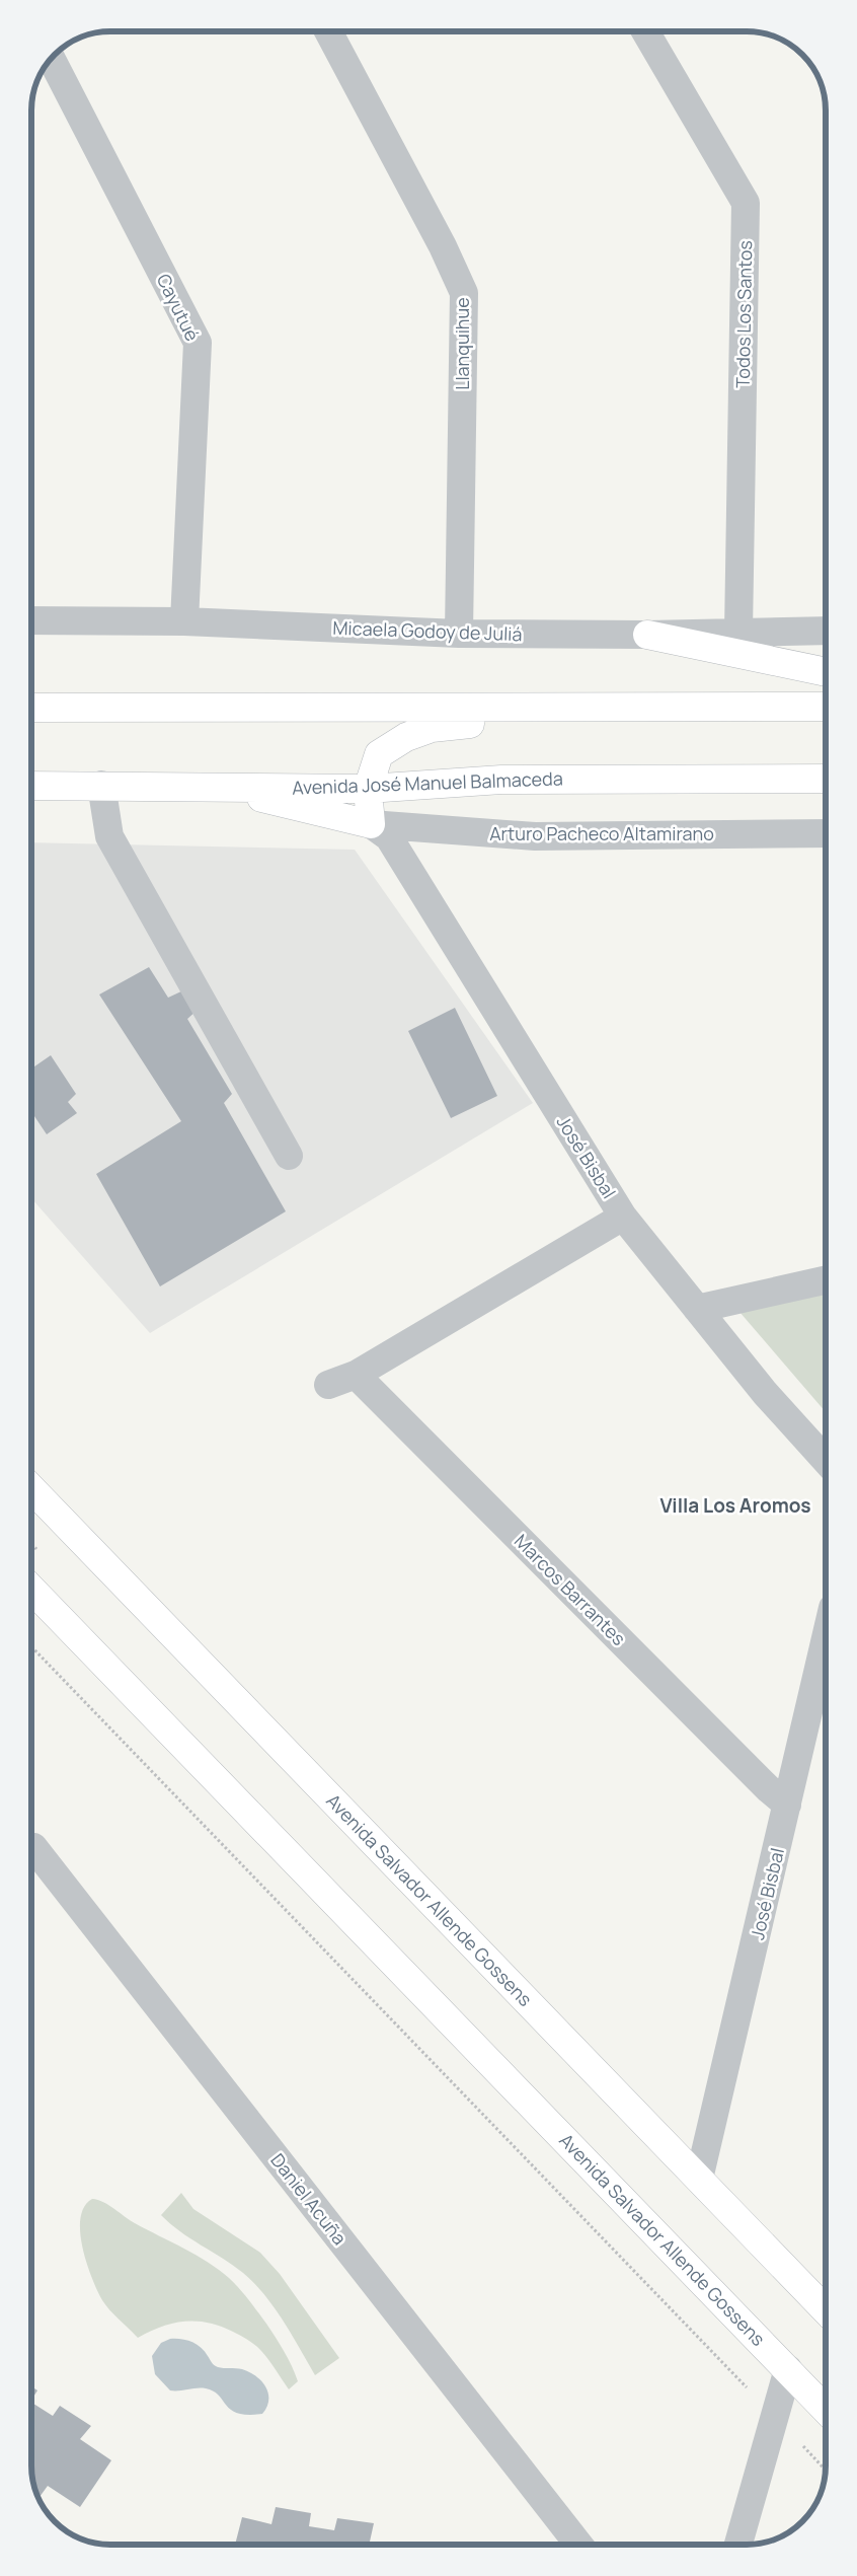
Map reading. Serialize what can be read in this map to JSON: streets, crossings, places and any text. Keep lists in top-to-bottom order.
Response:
{
  "streets": {
    "main road": ["Avenida José Manuel Balmaceda", "Avenida Salvador Allende Gossens"],
    "street": [
      "Cayutué",
      "Todos Los Santos",
      "Llanquihue",
      "Micaela Godoy de Juliá",
      "Arturo Pacheco Altamirano",
      "José Bisbal",
      "Marcos Barrantes",
      "Daniel Acuña"
    ]
  },
  "crossings": [
    ["Cayutué", "Micaela Godoy de Juliá"],
    ["Todos Los Santos", "Micaela Godoy de Juliá"],
    ["Llanquihue", "Micaela Godoy de Juliá"],
    ["Arturo Pacheco Altamirano", "José Bisbal"],
    ["José Bisbal", "Marcos Barrantes"],
    ["José Bisbal", "Avenida Salvador Allende Gossens"]
  ],
  "districts": ["Villa Los Aromos"]
}
